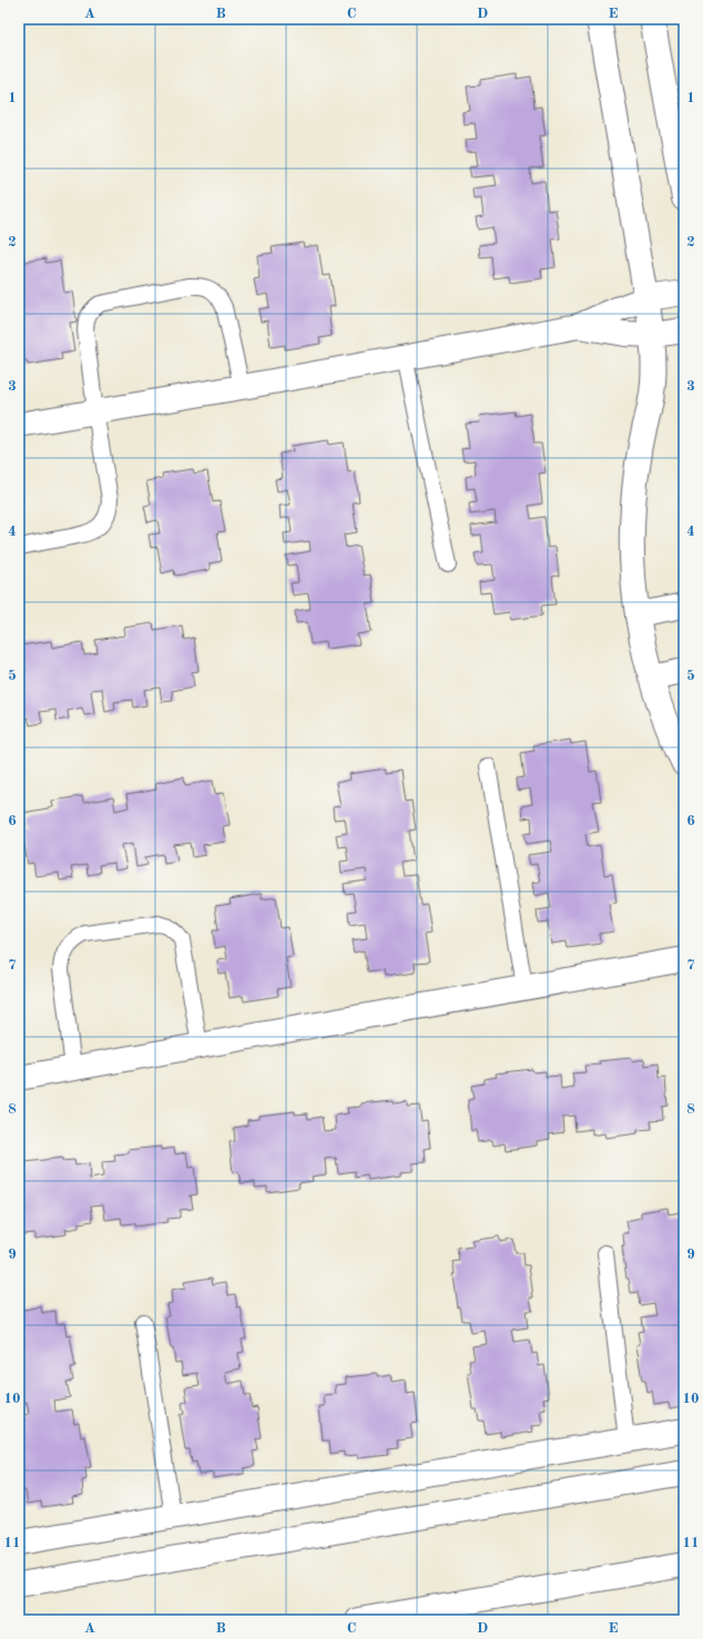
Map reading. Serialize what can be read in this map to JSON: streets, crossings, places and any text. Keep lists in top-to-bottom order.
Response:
{
  "grid": {
    "columns": [
      "A",
      "B",
      "C",
      "D",
      "E"
    ],
    "rows": [
      "1",
      "2",
      "3",
      "4",
      "5",
      "6",
      "7",
      "8",
      "9",
      "10",
      "11"
    ]
  }
}
